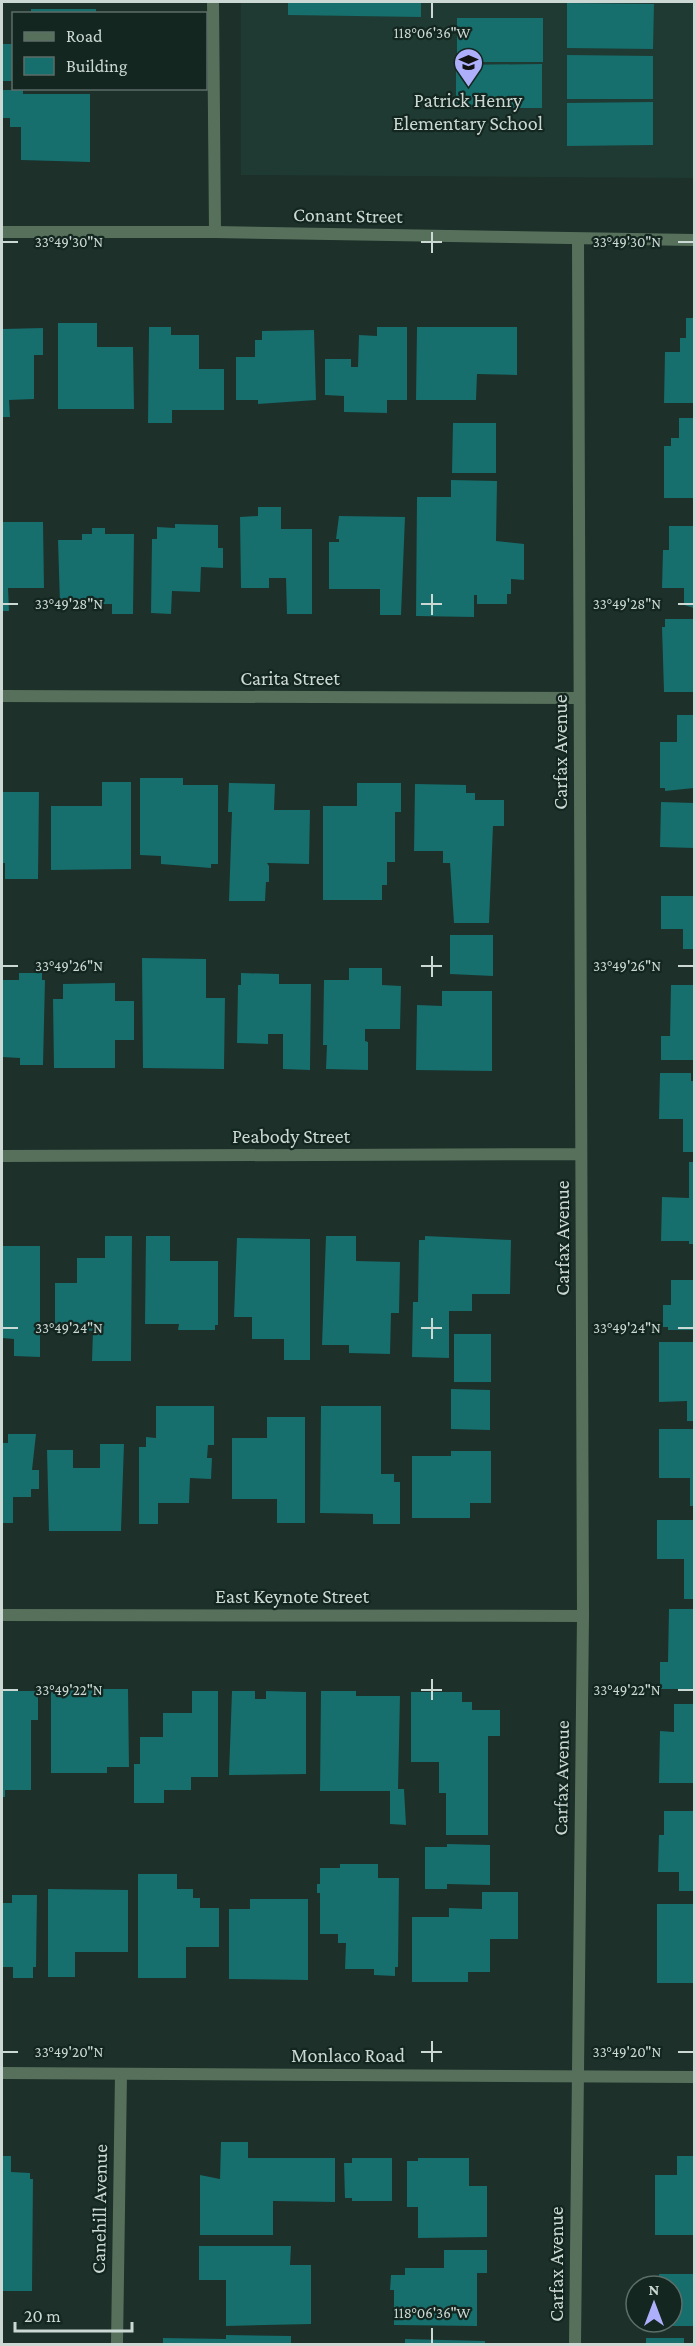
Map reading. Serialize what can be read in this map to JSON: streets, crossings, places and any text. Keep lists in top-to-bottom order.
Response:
{
  "streets": {
    "street": [
      "Conant Street",
      "Carita Street",
      "Carfax Avenue",
      "Peabody Street",
      "East Keynote Street",
      "Monlaco Road",
      "Canehill Avenue"
    ]
  },
  "crossings": [
    ["Conant Street", "Carfax Avenue"],
    ["Carita Street", "Carfax Avenue"],
    ["Carfax Avenue", "Peabody Street"],
    ["Carfax Avenue", "East Keynote Street"],
    ["Carfax Avenue", "Monlaco Road"],
    ["Monlaco Road", "Canehill Avenue"]
  ],
  "places": {
    "school or university": ["Patrick Henry Elementary School"]
  },
  "legend": ["Road", "Building"],
  "scale_bar": "20 m",
  "north": "top",
  "coordinates": [
    "118°06'36\"W",
    "33°49'30\"N",
    "33°49'28\"N",
    "33°49'26\"N",
    "33°49'24\"N",
    "33°49'22\"N",
    "33°49'20\"N"
  ]
}
